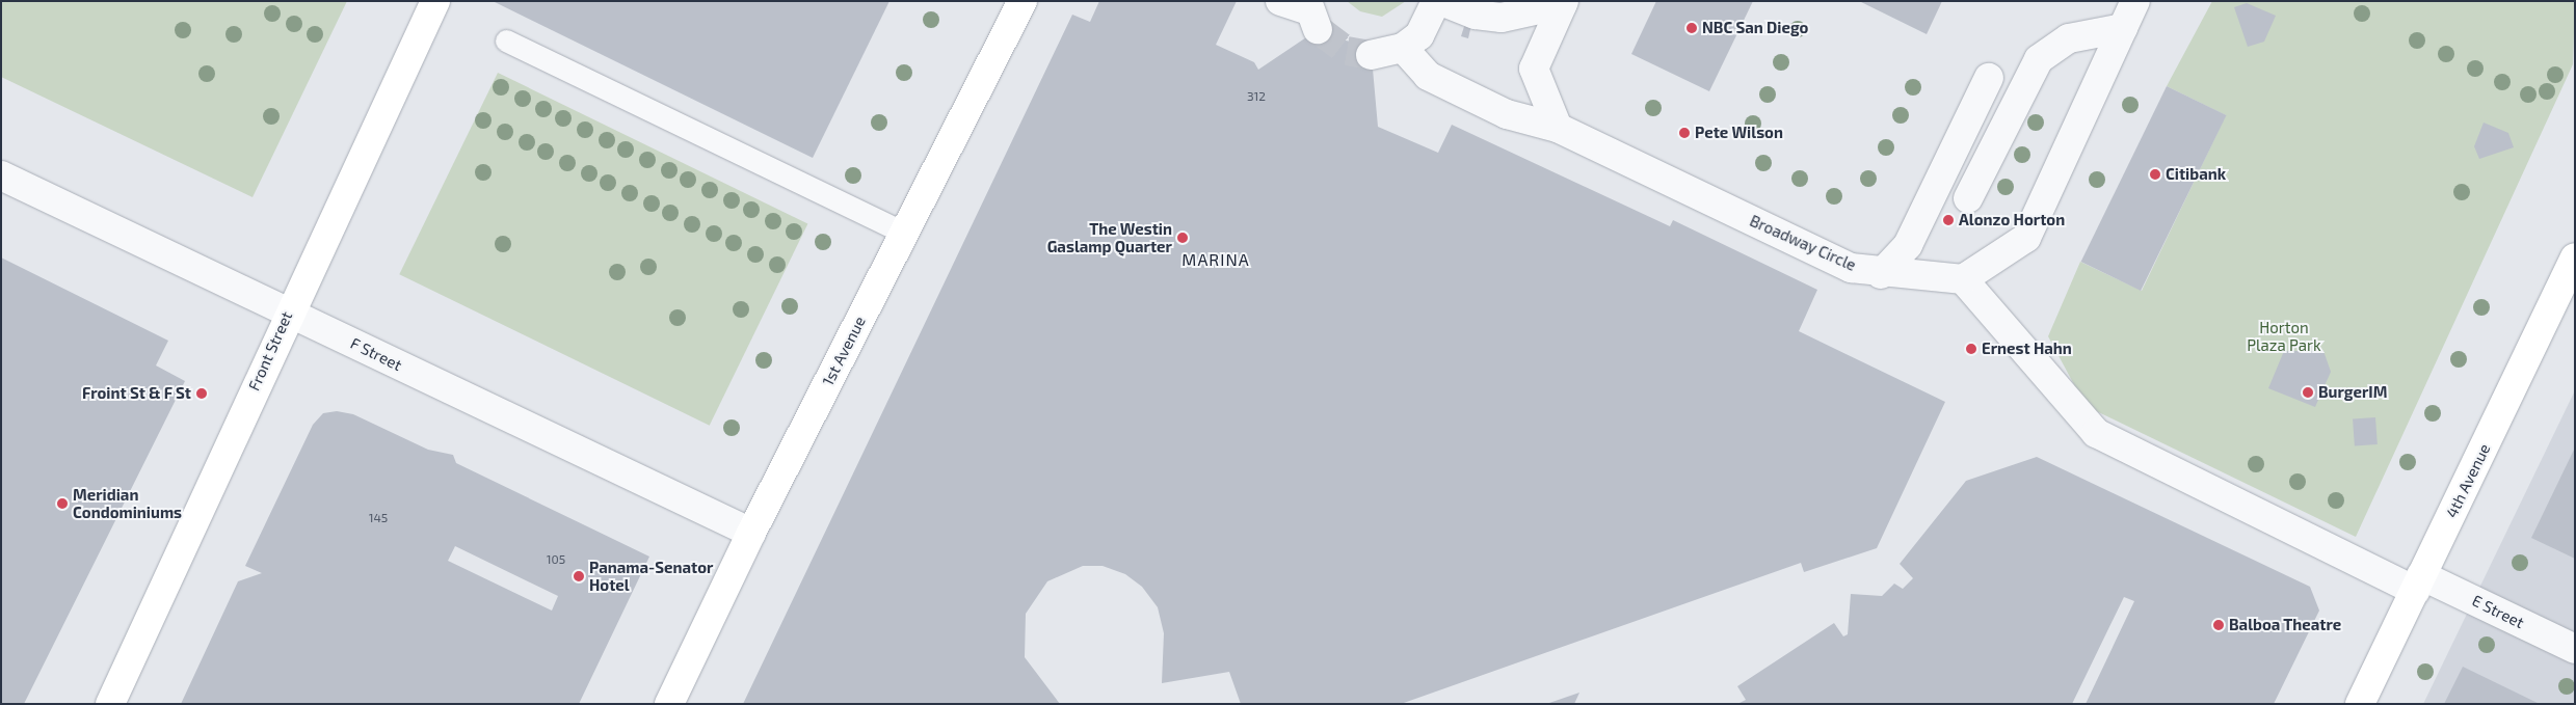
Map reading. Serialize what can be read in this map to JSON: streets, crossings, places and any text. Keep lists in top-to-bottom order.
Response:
{
  "streets": {
    "main road": ["Front Street", "1st Avenue", "4th Avenue"],
    "street": ["Broadway Circle", "F Street", "E Street"]
  },
  "crossings": [
    ["Broadway Circle", "E Street"],
    ["Front Street", "F Street"],
    ["1st Avenue", "F Street"],
    ["4th Avenue", "E Street"]
  ],
  "districts": ["MARINA"],
  "parks": ["Horton Plaza Park"],
  "places": [
    "NBC San Diego",
    "Pete Wilson",
    "Citibank",
    "Alonzo Horton",
    "The Westin Gaslamp Quarter",
    "Ernest Hahn",
    "BurgerIM",
    "Froint St & F St",
    "Meridian Condominiums",
    "Panama-Senator Hotel",
    "Balboa Theatre"
  ],
  "house_numbers": ["312", "145", "105"]
}
